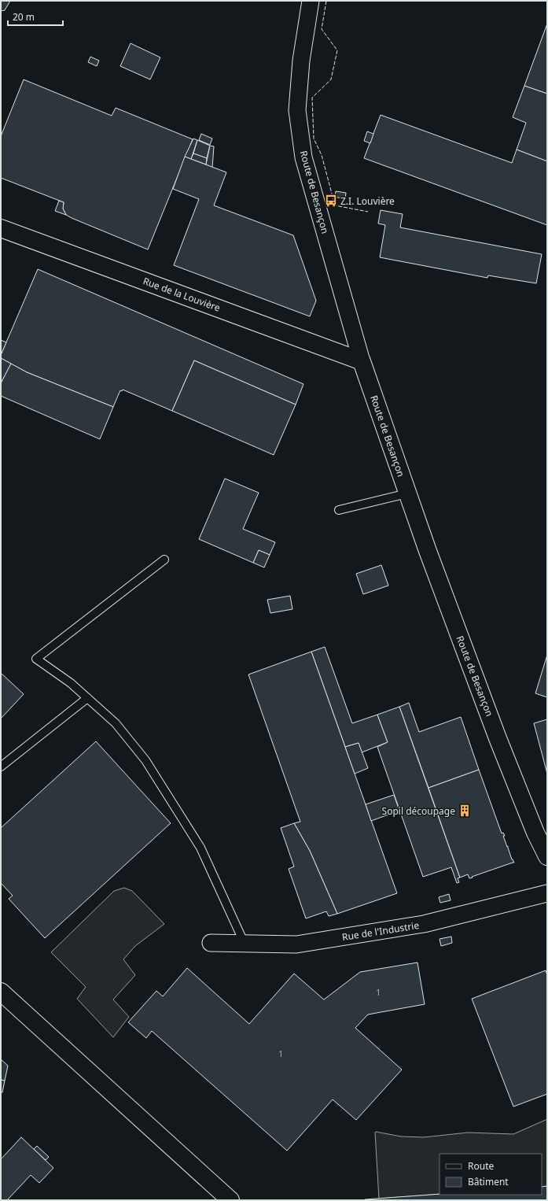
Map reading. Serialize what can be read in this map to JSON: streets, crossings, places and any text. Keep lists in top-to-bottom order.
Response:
{
  "streets": {
    "street": ["Route de Besançon", "Rue de la Louvière", "Rue de l'Industrie"]
  },
  "crossings": [
    ["Route de Besançon", "Rue de la Louvière"]
  ],
  "places": {
    "bus stop": ["Z.I. Louvière"],
    "building": ["Sopil découpage"]
  },
  "house_numbers": ["1", "1"],
  "legend": ["Route", "Bâtiment"],
  "scale_bar": "20 m"
}
